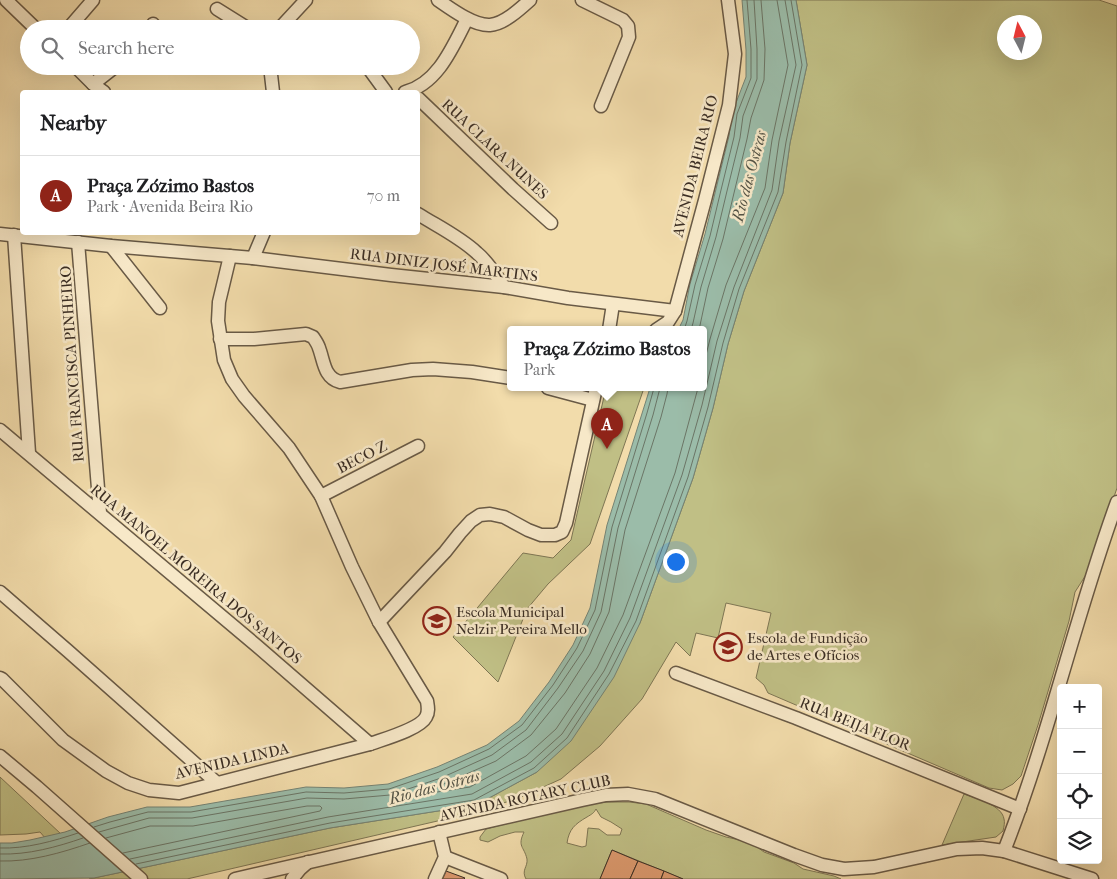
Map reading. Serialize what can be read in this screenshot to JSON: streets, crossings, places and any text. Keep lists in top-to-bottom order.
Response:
{
  "streets": {
    "street": [
      "RUA CLARA NUNES",
      "AVENIDA BEIRA RIO",
      "RUA DINIZ JOSÉ MARTINS",
      "RUA FRANCISCA PINHEIRO",
      "BECO Z",
      "RUA MANOEL MOREIRA DOS SANTOS",
      "RUA BEIJA FLOR",
      "AVENIDA LINDA",
      "AVENIDA ROTARY CLUB"
    ]
  },
  "crossings": [
    ["AVENIDA BEIRA RIO", "RUA DINIZ JOSÉ MARTINS"],
    ["RUA DINIZ JOSÉ MARTINS", "RUA FRANCISCA PINHEIRO"],
    ["RUA FRANCISCA PINHEIRO", "RUA MANOEL MOREIRA DOS SANTOS"],
    ["RUA MANOEL MOREIRA DOS SANTOS", "AVENIDA LINDA"]
  ],
  "water": ["Rio das Ostras"],
  "places": {
    "school or university": ["Escola Municipal Nelzir Pereira Mello", "Escola de Fundição de Artes e Ofícios"]
  },
  "north": "top",
  "page": {
    "search": "Search here",
    "heading": "Nearby",
    "list": [
      {
        "mark": "A",
        "name": "Praça Zózimo Bastos",
        "note": "Park · Avenida Beira Rio",
        "value": "70 m"
      }
    ],
    "popup": ["Praça Zózimo Bastos", "Park"],
    "pins": "A",
    "map_buttons": ["+", "−"]
  }
}
